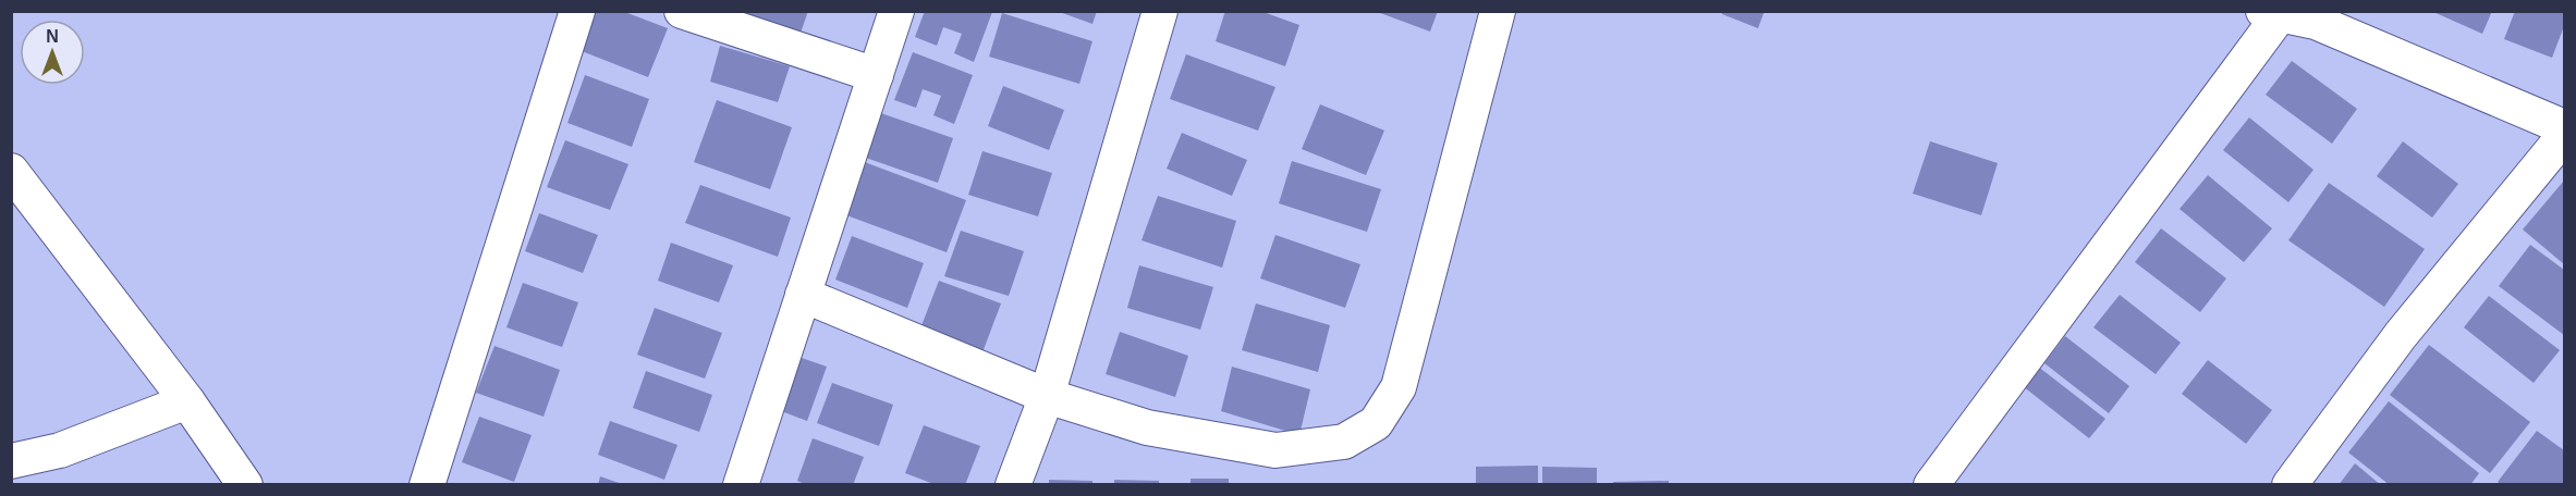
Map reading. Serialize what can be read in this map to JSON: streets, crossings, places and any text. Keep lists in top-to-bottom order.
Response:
{
  "north": "top"
}
